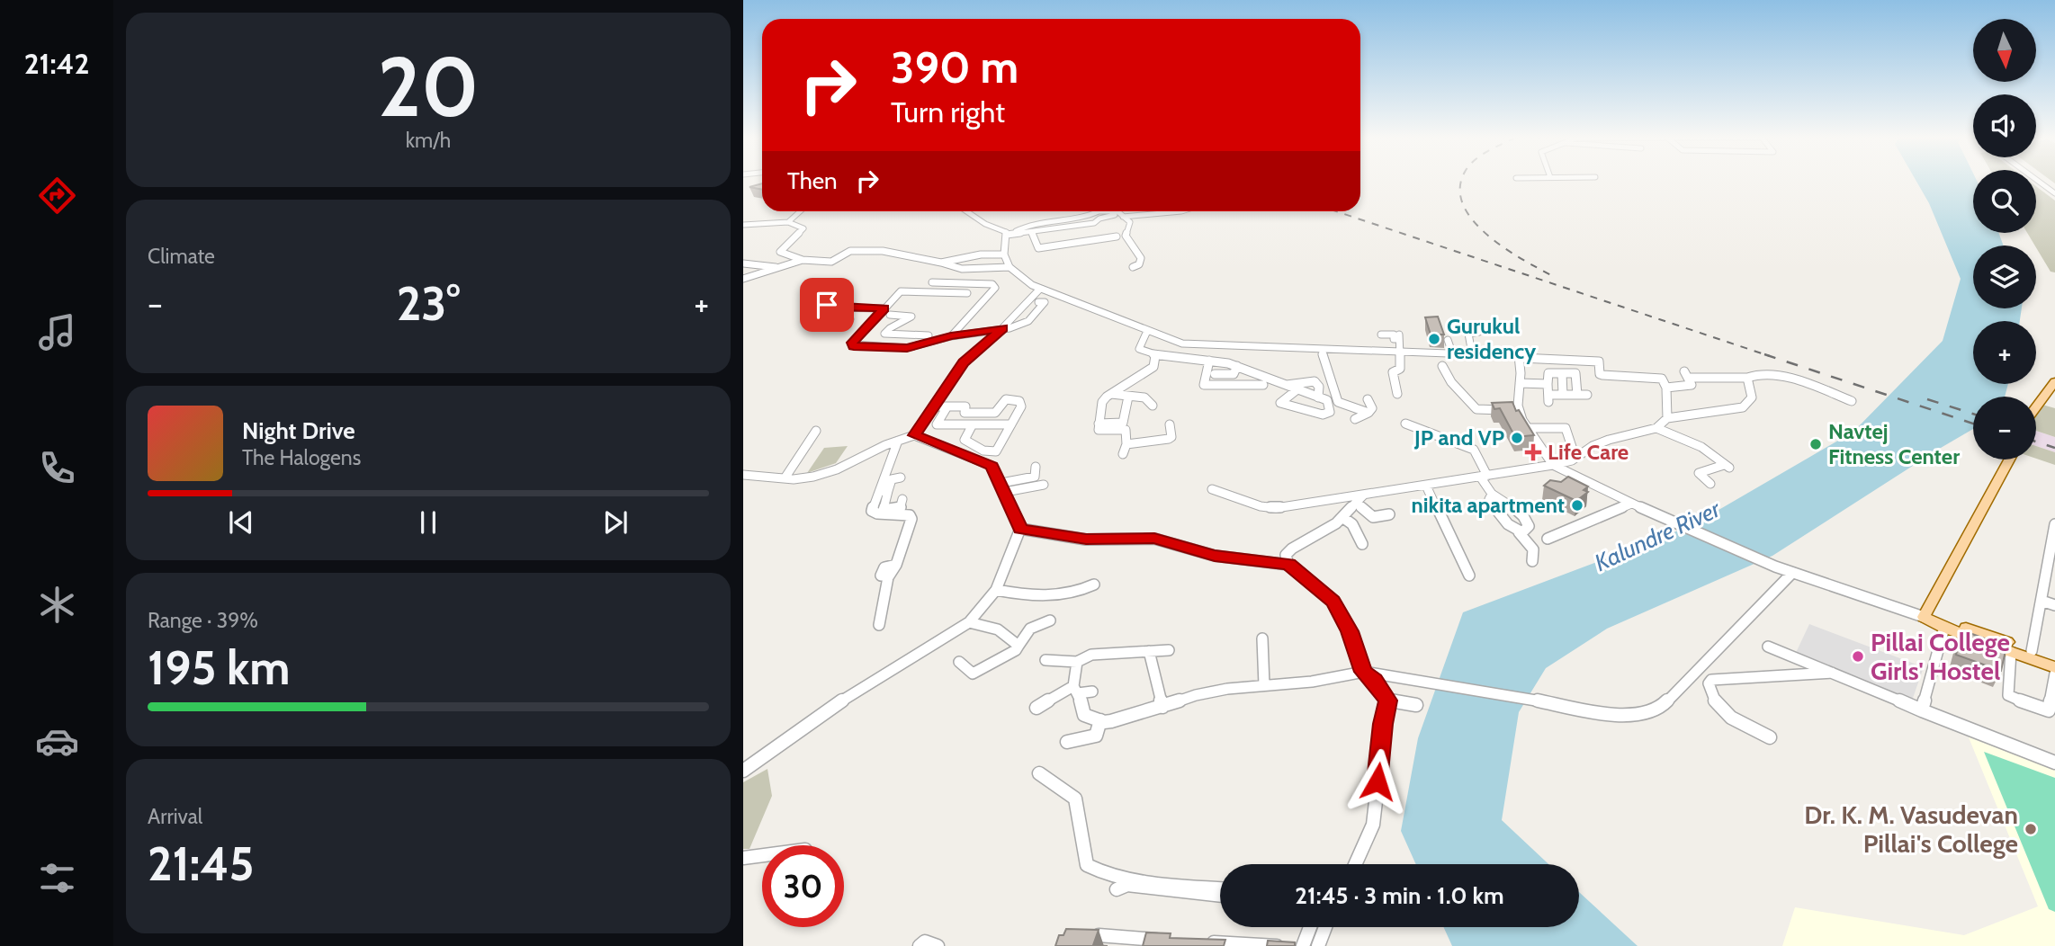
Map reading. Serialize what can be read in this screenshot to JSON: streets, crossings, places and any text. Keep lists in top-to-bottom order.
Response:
{
  "water": ["Kalundre River"],
  "places": {
    "other": [
      "Gurukul residency",
      "JP and VP",
      "Navtej Fitness Center",
      "nikita apartment",
      "Pillai College Girls' Hostel",
      "Dr. K. M. Vasudevan Pillai's College"
    ],
    "health": ["Life Care"]
  },
  "north": "bottom",
  "page": {
    "tabs": "21:42",
    "tile": [
      ["20", "km/h"],
      "Climate",
      ["Range · 39%", "195 km"],
      ["Arrival", "21:45"]
    ],
    "map_buttons": ["+", "−"],
    "turn": ["390 m", "Turn right"],
    "then": "Then",
    "heat": ["−", "23°", "+"],
    "song": ["Night Drive", "The Halogens"],
    "limit": "30",
    "trip": "21:45 · 3 min · 1.0 km"
  }
}
